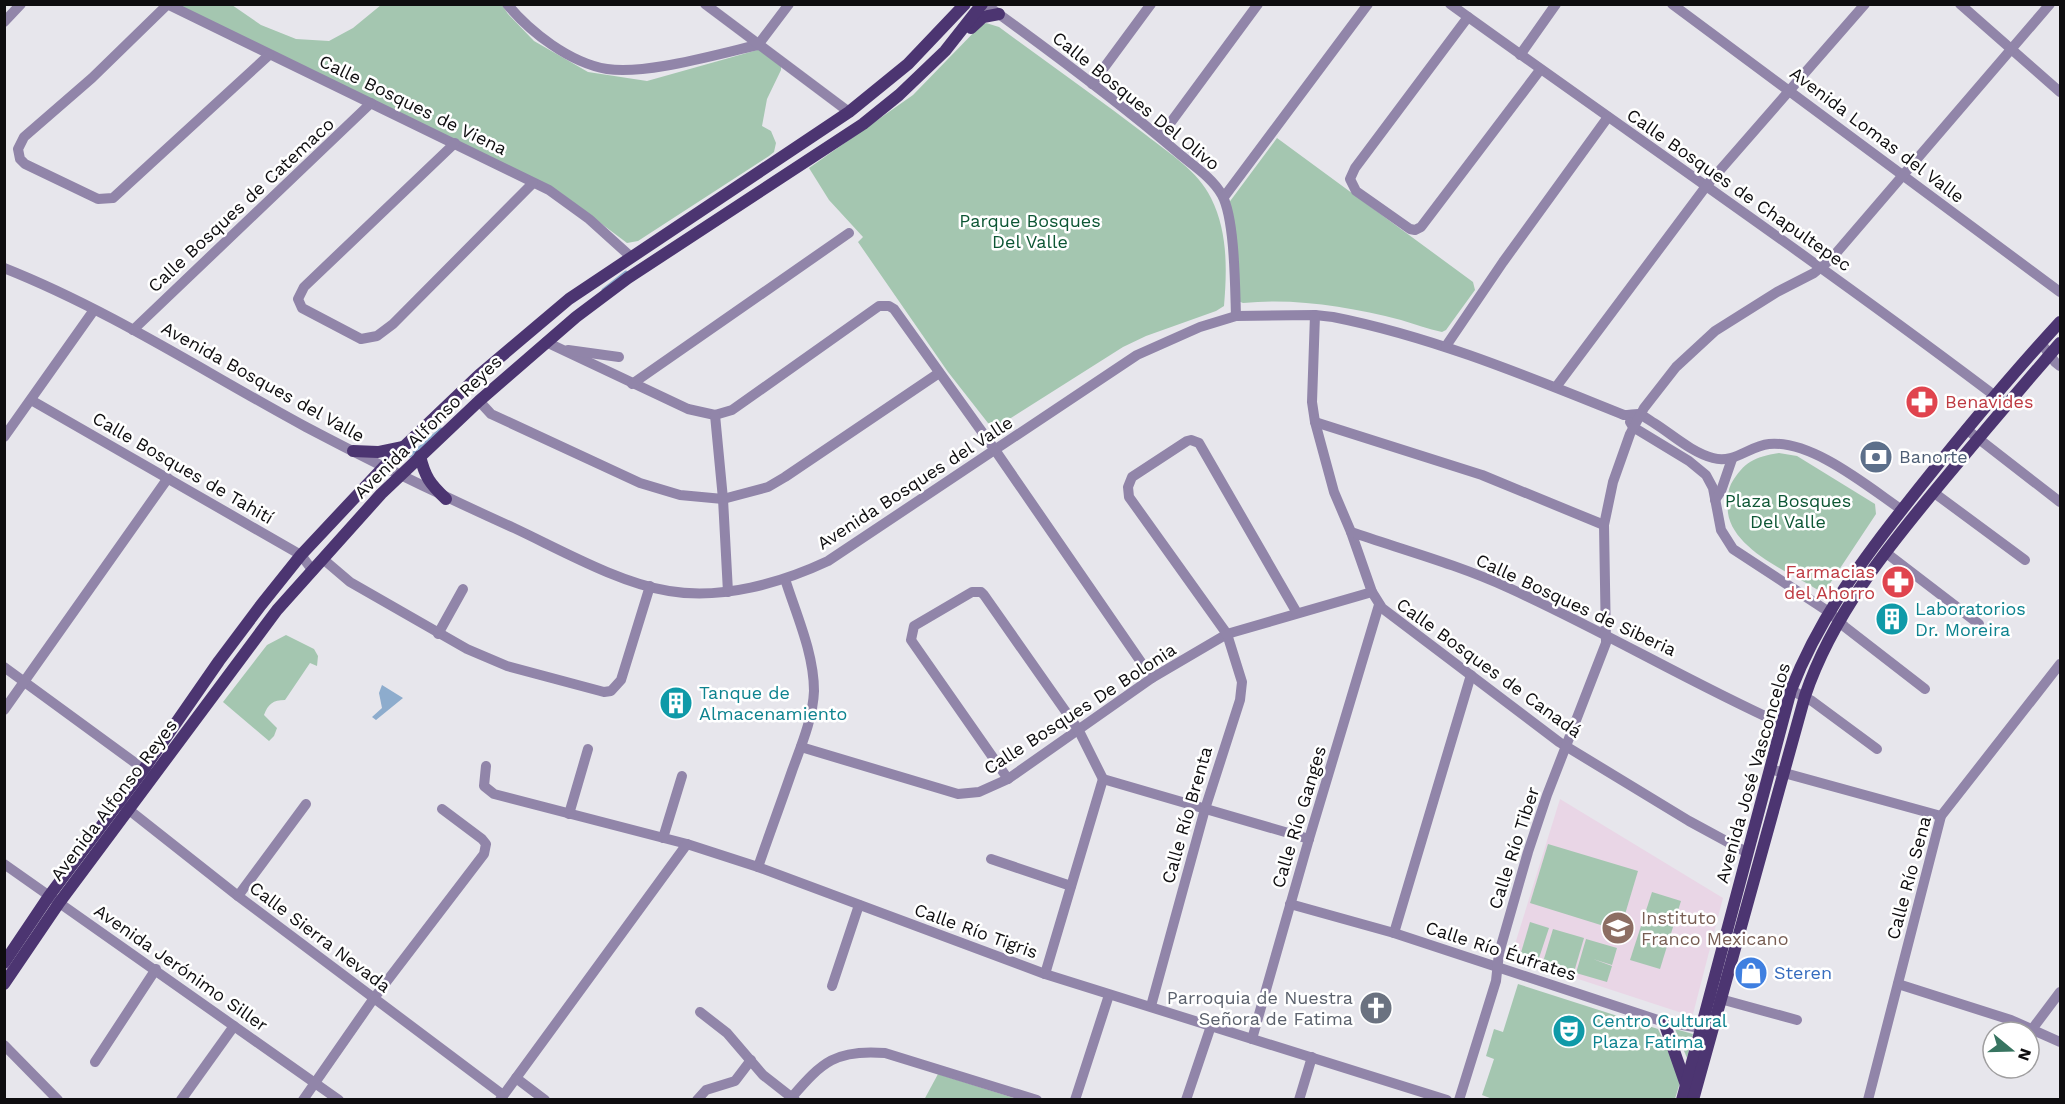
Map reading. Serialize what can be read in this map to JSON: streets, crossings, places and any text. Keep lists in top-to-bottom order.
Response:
{
  "streets": {
    "main road": ["Avenida Alfonso Reyes", "Avenida José Vasconcelos"],
    "street": [
      "Calle Bosques Del Olivo",
      "Calle Bosques de Viena",
      "Avenida Lomas del Valle",
      "Calle Bosques de Chapultepec",
      "Calle Bosques de Catemaco",
      "Avenida Bosques del Valle",
      "Calle Bosques de Tahití",
      "Calle Bosques de Siberia",
      "Calle Bosques de Canadá",
      "Calle Bosques De Bolonia",
      "Calle Río Brenta",
      "Calle Río Ganges",
      "Calle Río Tiber",
      "Calle Río Sena",
      "Calle Río Tigris",
      "Calle Sierra Nevada",
      "Calle Río Éufrates",
      "Avenida Jerónimo Siller"
    ]
  },
  "crossings": [
    ["Calle Bosques Del Olivo", "Avenida Bosques del Valle"],
    ["Calle Bosques Del Olivo", "Avenida Alfonso Reyes"],
    ["Calle Bosques de Viena", "Calle Bosques de Catemaco"],
    ["Calle Bosques de Viena", "Avenida Alfonso Reyes"],
    ["Avenida Lomas del Valle", "Calle Río Tiber"],
    ["Calle Bosques de Chapultepec", "Avenida José Vasconcelos"],
    ["Calle Bosques de Chapultepec", "Calle Río Tiber"],
    ["Calle Bosques de Catemaco", "Avenida Bosques del Valle"],
    ["Avenida Bosques del Valle", "Avenida Alfonso Reyes"],
    ["Avenida Bosques del Valle", "Calle Bosques de Canadá"],
    ["Avenida Bosques del Valle", "Avenida José Vasconcelos"],
    ["Avenida Bosques del Valle", "Calle Río Tiber"],
    ["Avenida Alfonso Reyes", "Calle Bosques de Tahití"],
    ["Avenida Alfonso Reyes", "Calle Sierra Nevada"],
    ["Avenida Alfonso Reyes", "Avenida Jerónimo Siller"],
    ["Calle Bosques de Siberia", "Calle Bosques de Canadá"],
    ["Calle Bosques de Siberia", "Avenida José Vasconcelos"],
    ["Calle Bosques de Siberia", "Calle Río Tiber"],
    ["Calle Bosques de Canadá", "Calle Bosques De Bolonia"],
    ["Calle Bosques de Canadá", "Avenida José Vasconcelos"],
    ["Calle Bosques de Canadá", "Calle Río Ganges"],
    ["Calle Bosques de Canadá", "Calle Río Tiber"],
    ["Calle Bosques De Bolonia", "Calle Río Brenta"],
    ["Avenida José Vasconcelos", "Calle Río Éufrates"],
    ["Calle Río Brenta", "Calle Río Tigris"],
    ["Calle Río Ganges", "Calle Río Tigris"],
    ["Calle Río Ganges", "Calle Río Éufrates"],
    ["Calle Río Tiber", "Calle Río Éufrates"]
  ],
  "parks": ["Parque Bosques Del Valle", "Plaza Bosques Del Valle"],
  "places": {
    "pharmacy": ["Benavides", "Farmacias del Ahorro"],
    "bank": ["Banorte"],
    "building": ["Laboratorios Dr. Moreira", "Tanque de Almacenamiento"],
    "school or university": ["Instituto Franco Mexicano"],
    "shop": ["Steren"],
    "church": ["Parroquia de Nuestra Señora de Fatima"],
    "theatre": ["Centro Cultural Plaza Fatima"]
  },
  "north": "right"
}
